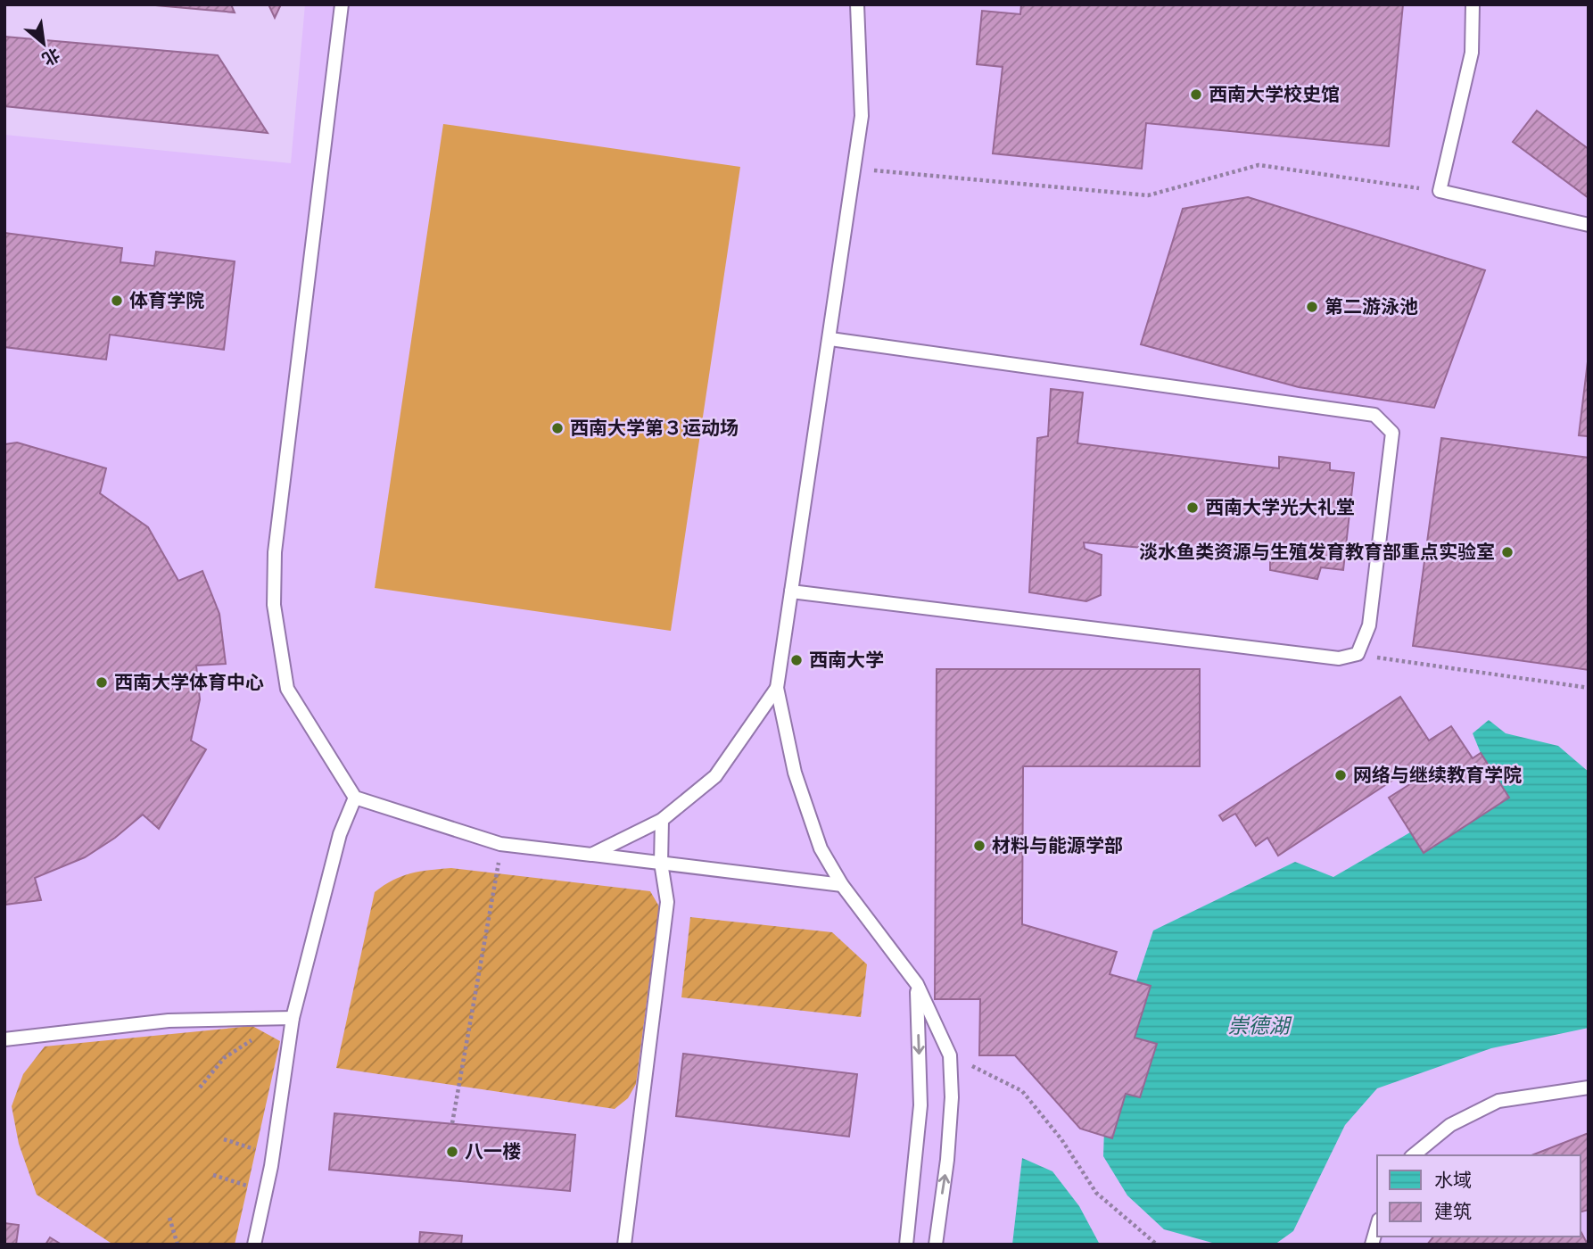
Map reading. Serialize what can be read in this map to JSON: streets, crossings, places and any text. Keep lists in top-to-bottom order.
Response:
{
  "water": ["崇德湖"],
  "places": [
    "西南大学校史馆",
    "体育学院",
    "第二游泳池",
    "西南大学第３运动场",
    "西南大学光大礼堂",
    "淡水鱼类资源与生殖发育教育部重点实验室",
    "西南大学",
    "西南大学体育中心",
    "网络与继续教育学院",
    "材料与能源学部",
    "八一楼"
  ],
  "legend": ["水域", "建筑"],
  "north": "bottom right"
}
